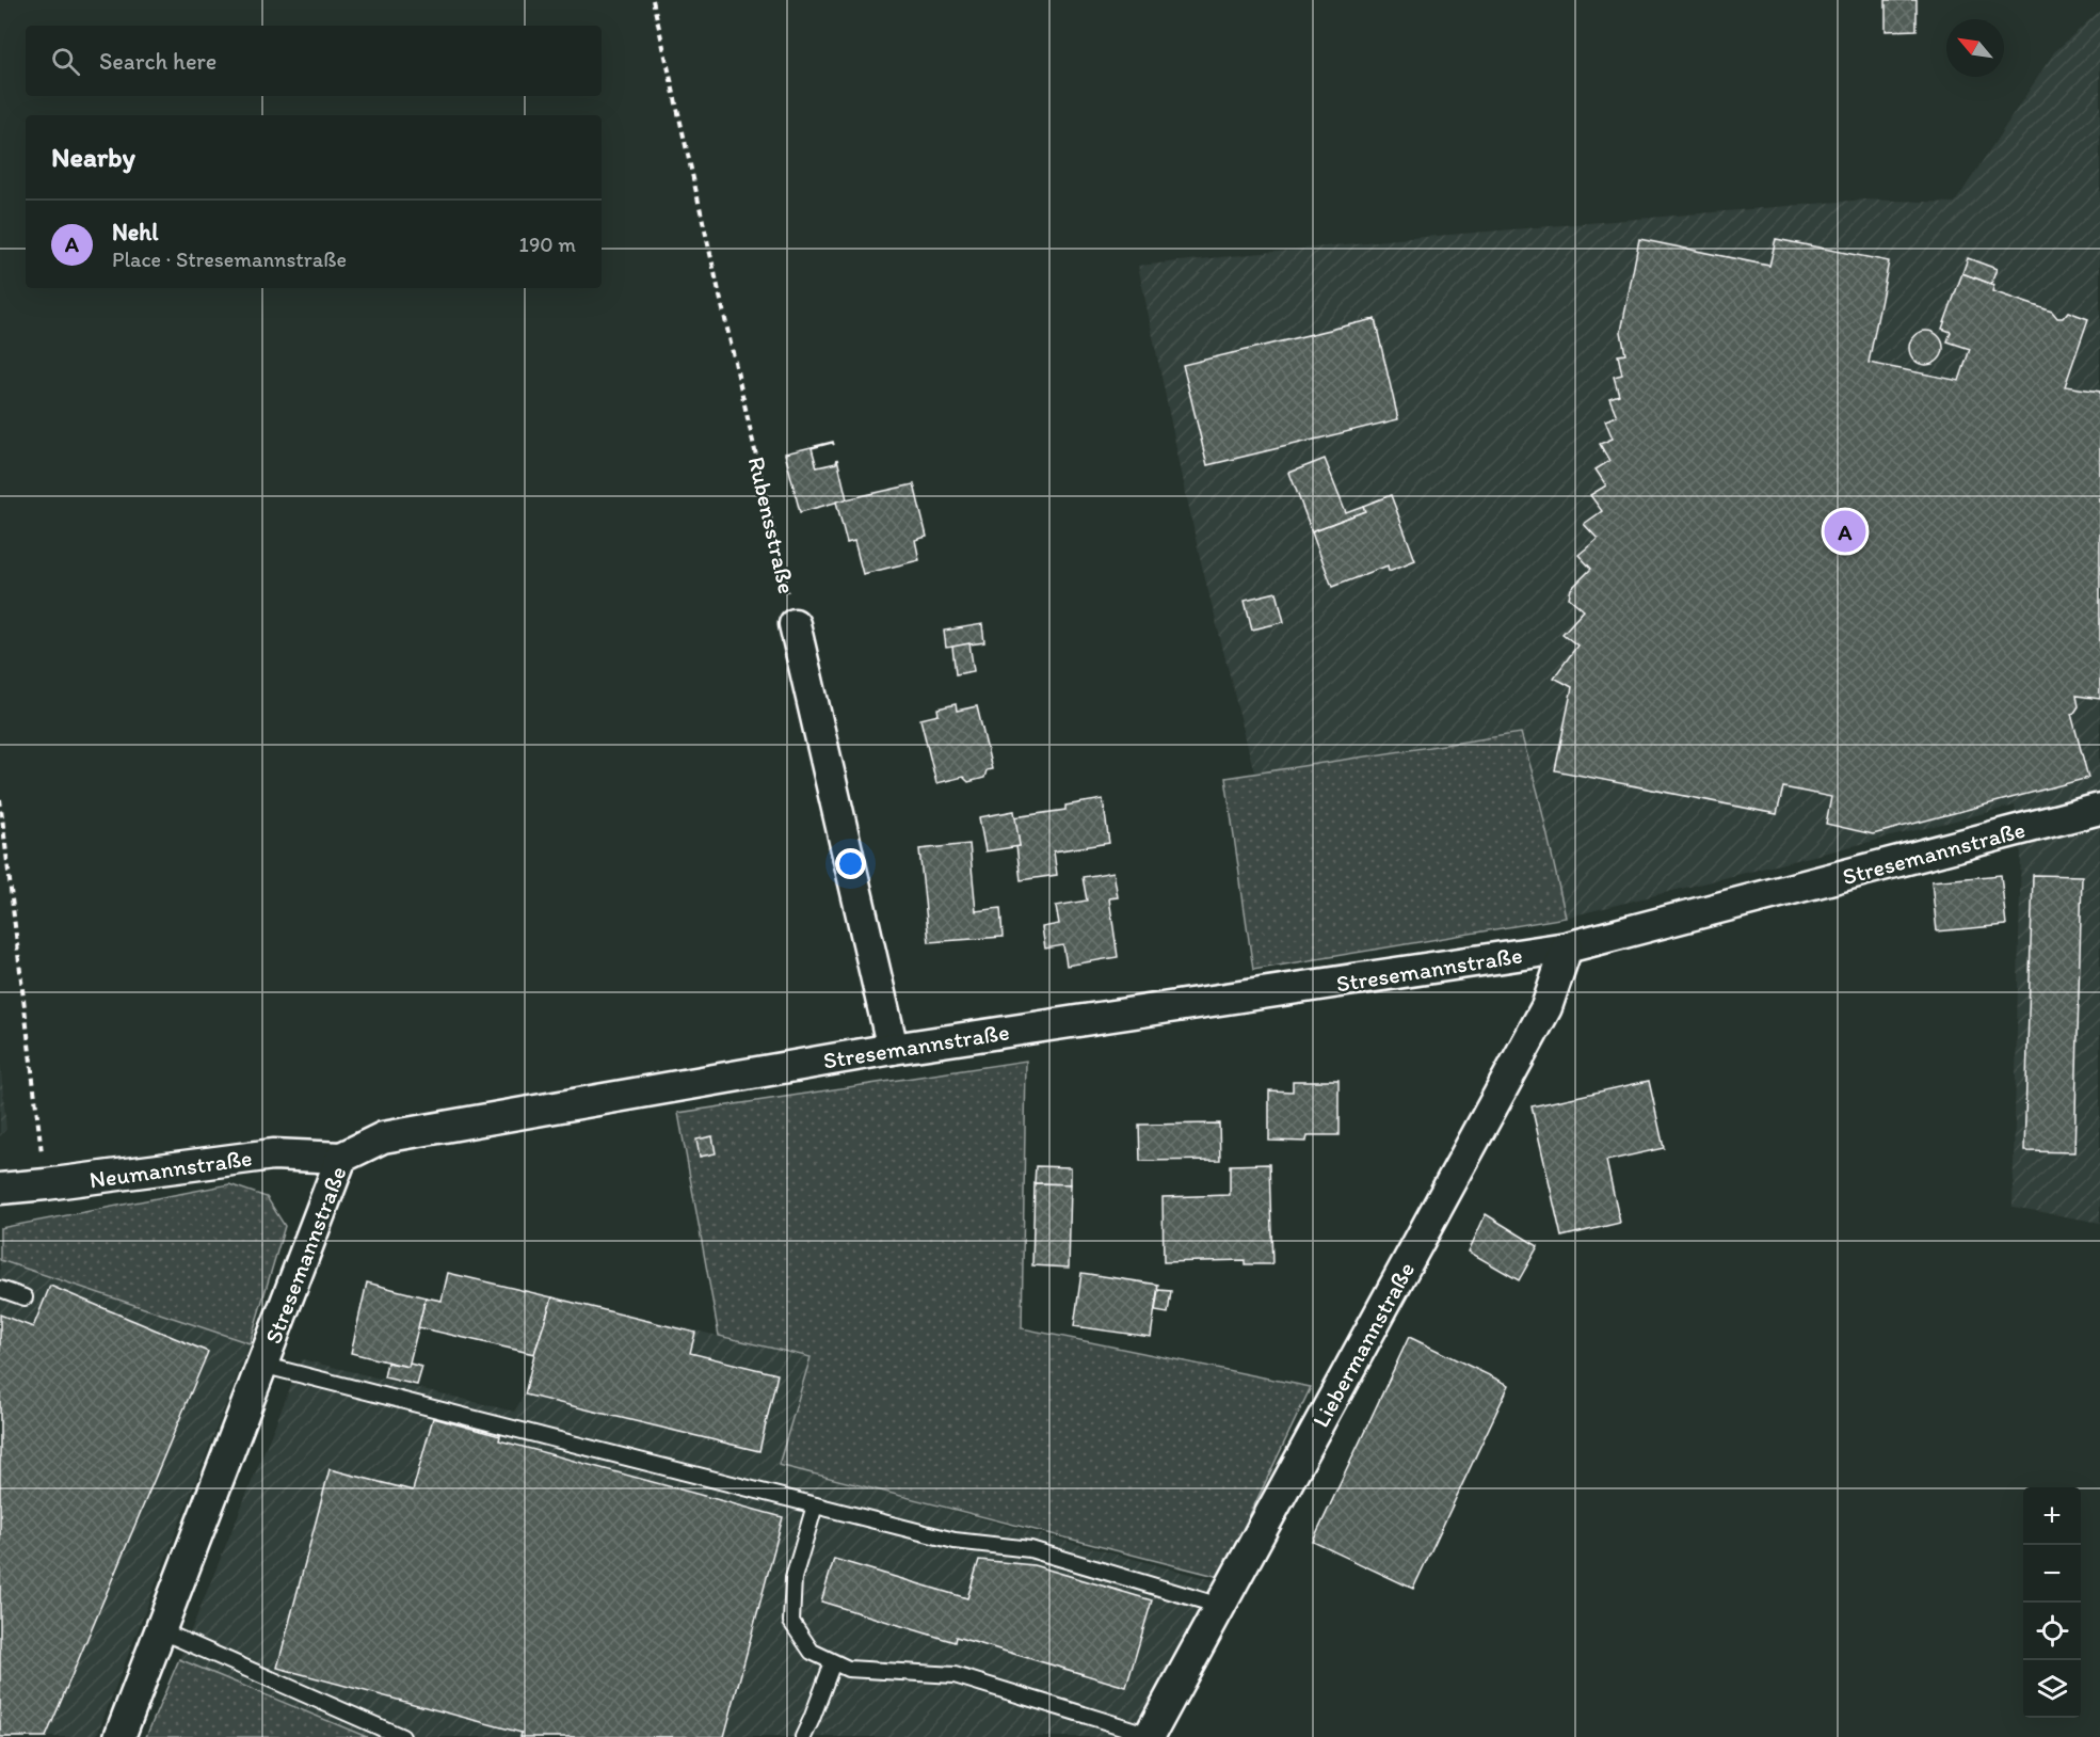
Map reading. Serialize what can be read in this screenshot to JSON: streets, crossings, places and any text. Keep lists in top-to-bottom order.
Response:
{
  "streets": {
    "street": [
      "Rubensstraße",
      "Stresemannstraße",
      "Neumannstraße",
      "Liebermannstraße"
    ]
  },
  "crossings": [
    ["Rubensstraße", "Stresemannstraße"],
    ["Stresemannstraße", "Neumannstraße"],
    ["Stresemannstraße", "Liebermannstraße"]
  ],
  "north": "top left",
  "page": {
    "search": "Search here",
    "heading": "Nearby",
    "list": [
      {
        "mark": "A",
        "name": "Nehl",
        "note": "Place · Stresemannstraße",
        "value": "190 m"
      }
    ],
    "pins": "A",
    "map_buttons": ["+", "−"]
  }
}
